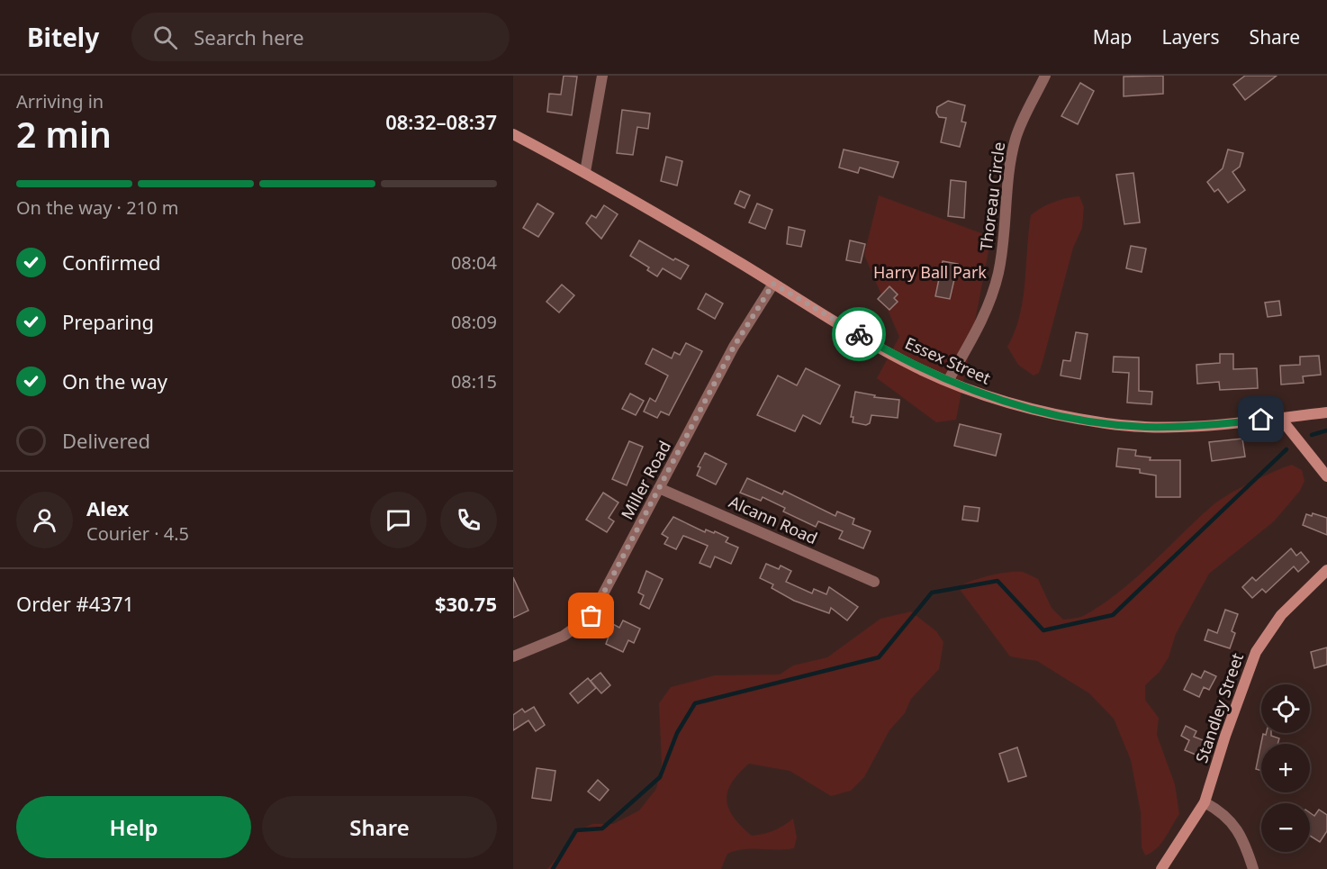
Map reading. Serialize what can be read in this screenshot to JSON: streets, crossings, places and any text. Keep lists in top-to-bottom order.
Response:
{
  "streets": {
    "main road": ["Essex Street", "Standley Street"],
    "street": ["Thoreau Circle", "Miller Road", "Alcann Road"]
  },
  "crossings": [
    ["Thoreau Circle", "Essex Street"],
    ["Essex Street", "Miller Road"],
    ["Miller Road", "Alcann Road"]
  ],
  "parks": ["Harry Ball Park"],
  "page": {
    "header": "Bitely",
    "search": "Search here",
    "nav": ["Map", "Layers", "Share"],
    "heading": ["2 min", "Arriving in", "08:32–08:37"],
    "panel": [
      "Alex",
      "Courier · 4.5",
      "Order #4371",
      "$30.75"
    ],
    "bar": "On the way · 210 m",
    "list": [
      ["Confirmed", "08:04"],
      ["Preparing", "08:09"],
      ["On the way", "08:15"],
      "Delivered"
    ],
    "map_buttons": ["+", "−"],
    "buttons": ["Help", "Share"]
  }
}
